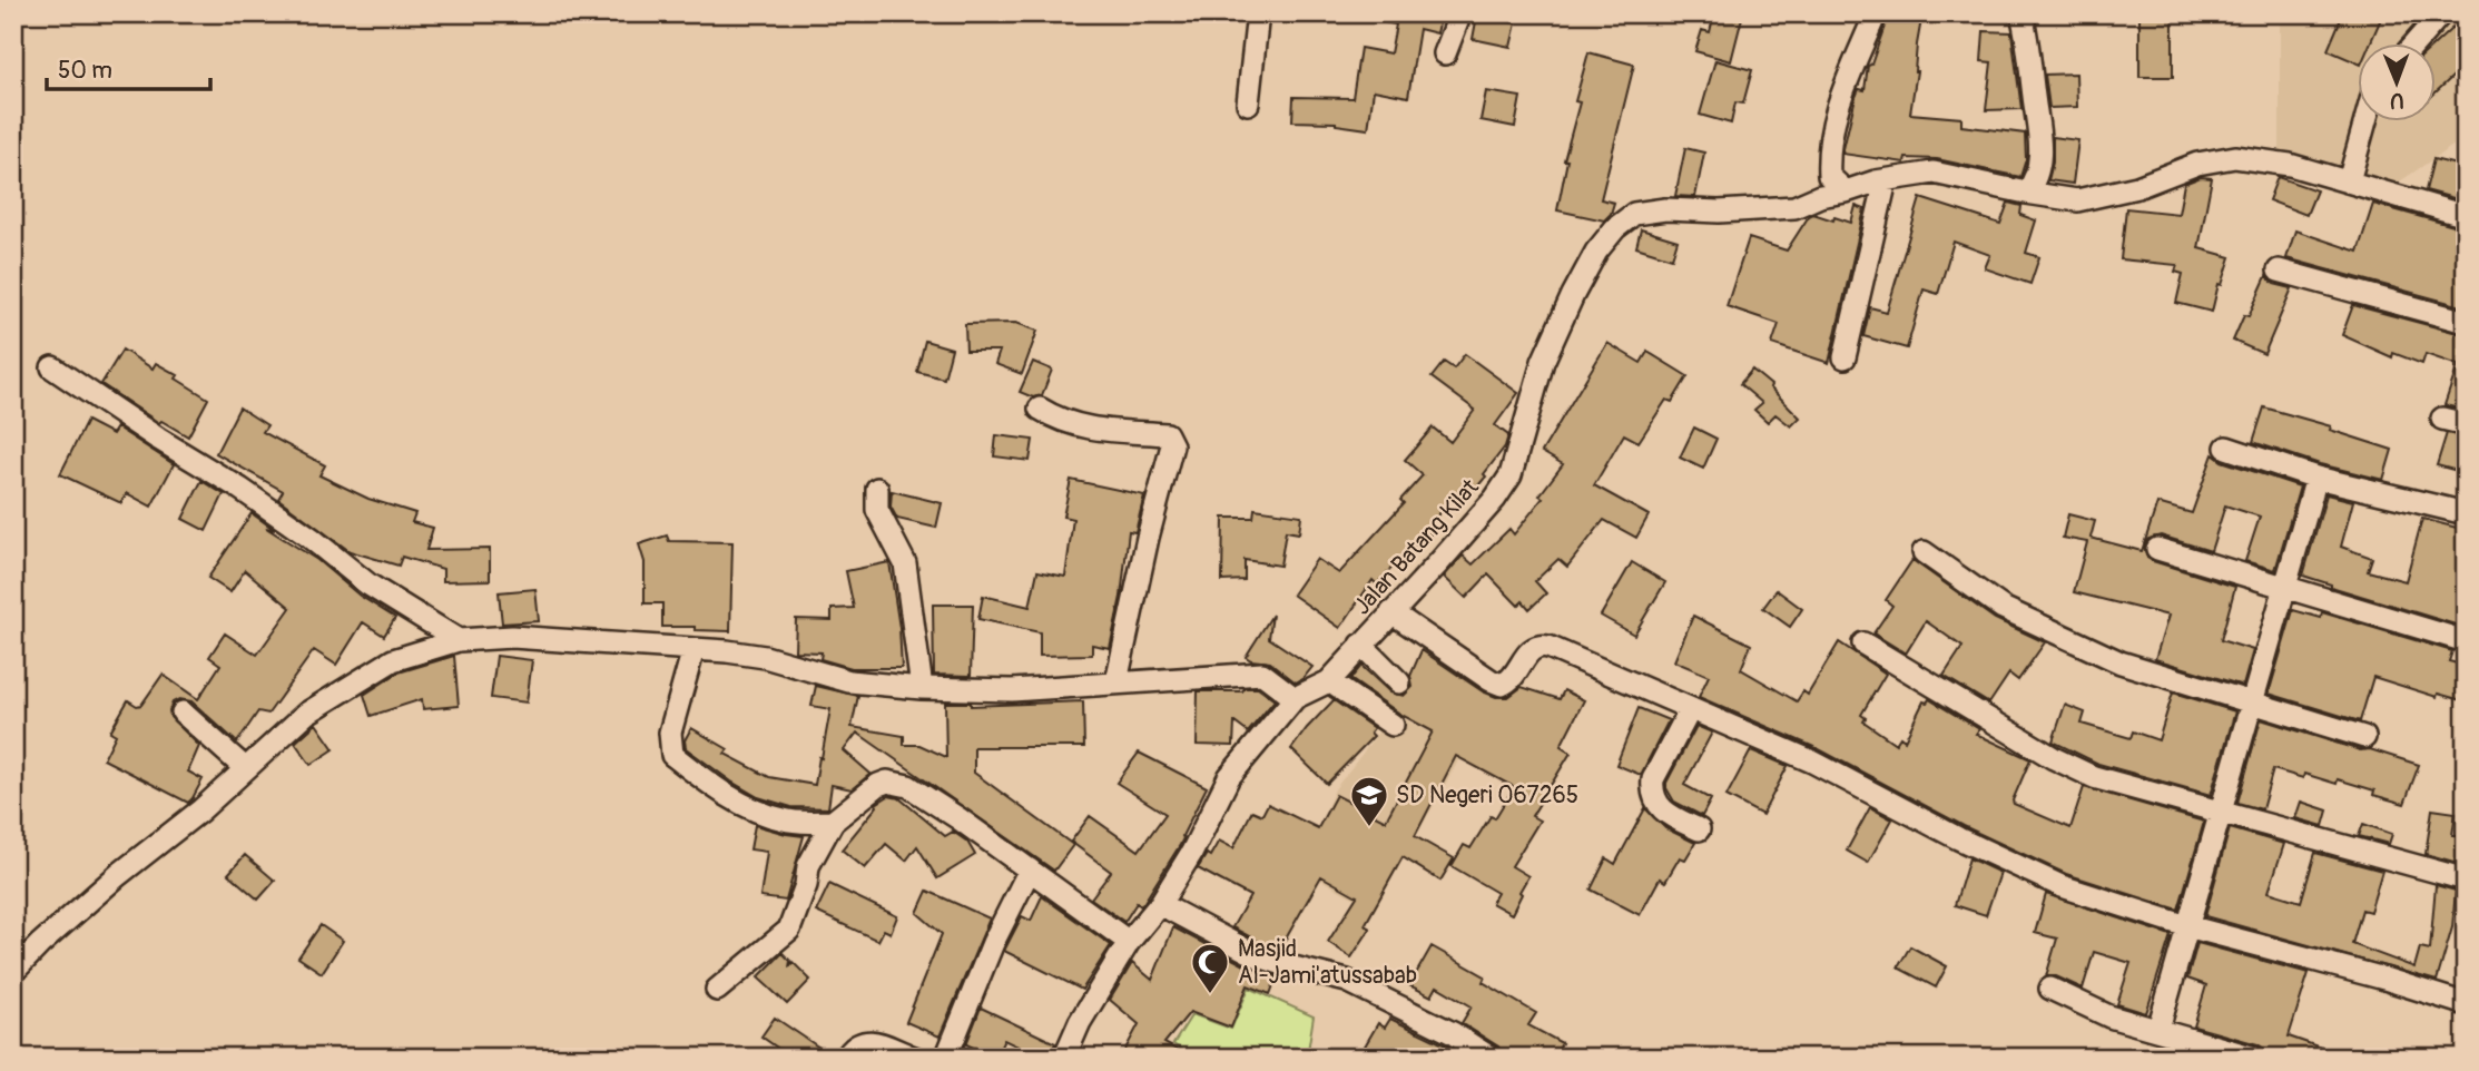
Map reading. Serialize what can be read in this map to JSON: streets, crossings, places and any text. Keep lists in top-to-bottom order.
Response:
{
  "streets": {
    "street": ["Jalan Batang Kilat"]
  },
  "places": {
    "school or university": ["SD Negeri 067265"],
    "mosque": ["Masjid Al-Jami'atussabab"]
  },
  "scale_bar": "50 m",
  "north": "bottom"
}
